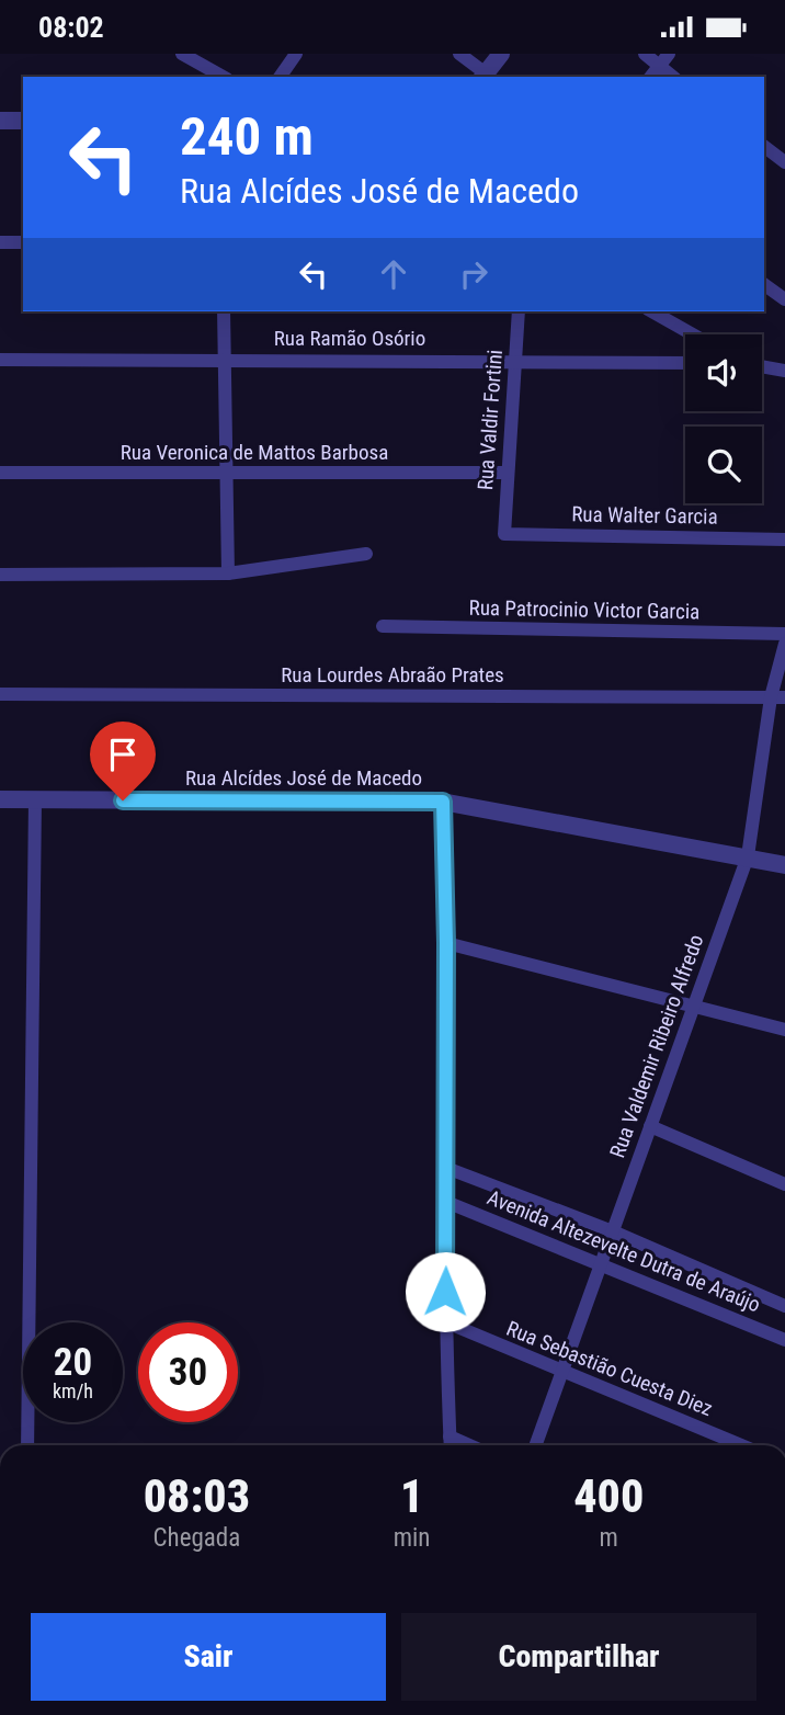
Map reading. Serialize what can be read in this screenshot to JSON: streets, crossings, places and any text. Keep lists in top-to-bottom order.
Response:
{
  "streets": {
    "street": [
      "Rua Ramão Osório",
      "Rua Valdir Fortini",
      "Rua Veronica de Mattos Barbosa",
      "Rua Walter Garcia",
      "Rua Patrocinio Victor Garcia",
      "Rua Lourdes Abraão Prates",
      "Rua Alcídes José de Macedo",
      "Rua Valdemir Ribeiro Alfredo",
      "Avenida Altezevelte Dutra de Araújo",
      "Rua Sebastião Cuesta Diez"
    ]
  },
  "crossings": [
    ["Rua Ramão Osório", "Rua Valdir Fortini"],
    ["Rua Valdir Fortini", "Rua Veronica de Mattos Barbosa"],
    ["Rua Valdir Fortini", "Rua Walter Garcia"],
    ["Rua Lourdes Abraão Prates", "Rua Valdemir Ribeiro Alfredo"],
    ["Rua Alcídes José de Macedo", "Rua Valdemir Ribeiro Alfredo"],
    ["Rua Valdemir Ribeiro Alfredo", "Avenida Altezevelte Dutra de Araújo"],
    ["Rua Valdemir Ribeiro Alfredo", "Rua Sebastião Cuesta Diez"]
  ],
  "page": {
    "status": "08:02",
    "turn": ["240 m", "Rua Alcídes José de Macedo"],
    "speed": "20 km/h",
    "limit": "30",
    "eta": [
      "08:03",
      "Chegada",
      "1",
      "min",
      "400",
      "m"
    ],
    "buttons": ["Sair", "Compartilhar"]
  }
}
